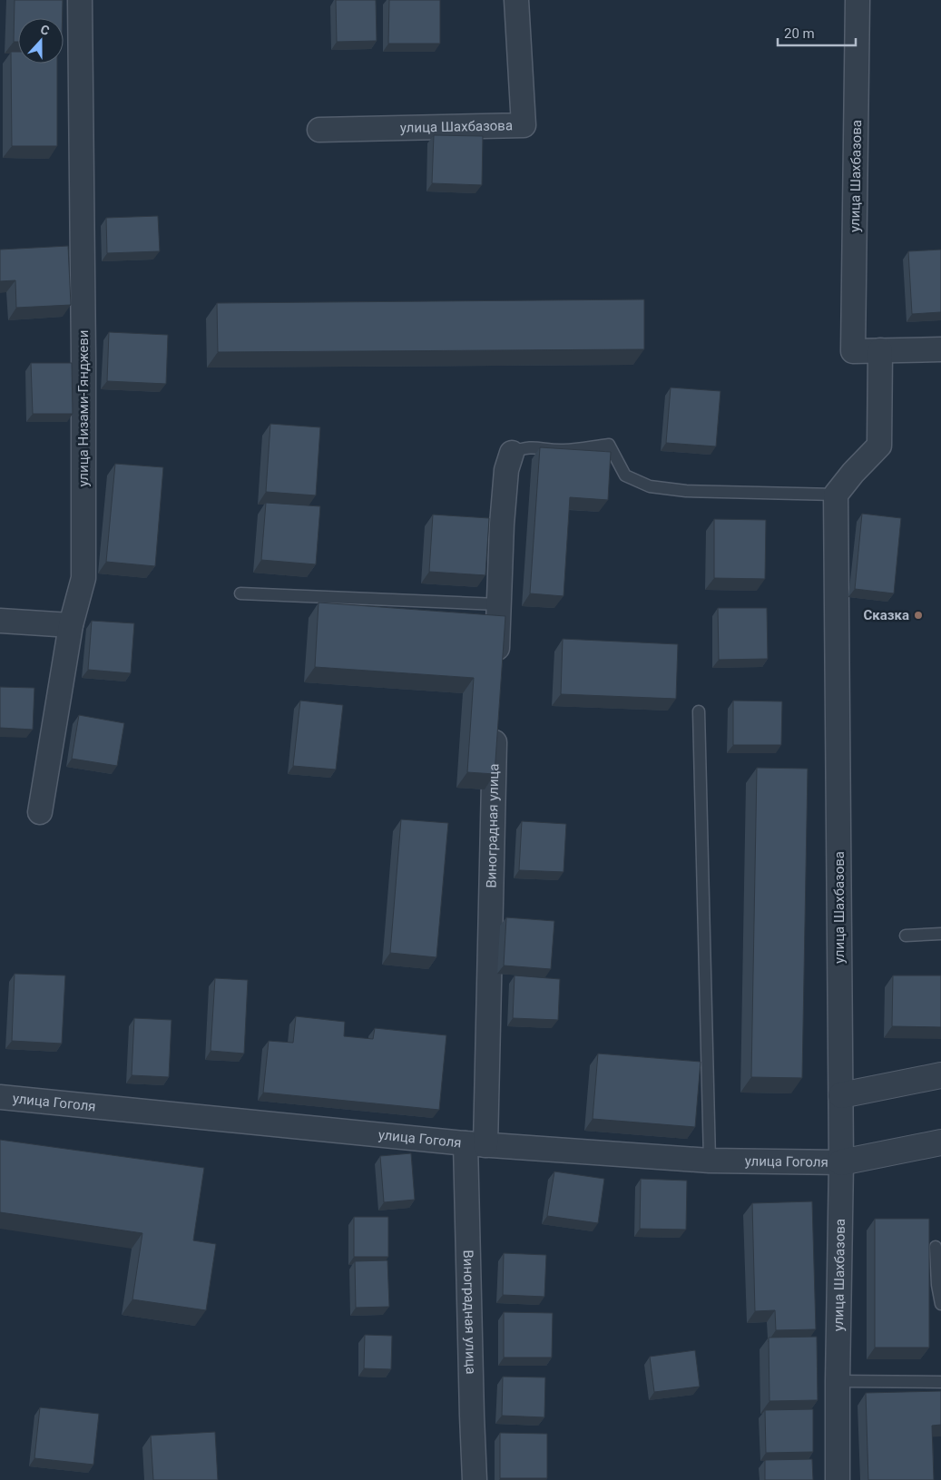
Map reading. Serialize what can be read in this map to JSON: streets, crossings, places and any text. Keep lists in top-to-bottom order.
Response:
{
  "streets": {
    "street": [
      "улица Шахбазова",
      "улица Низами-Гянджеви",
      "Виноградная улица",
      "улица Гоголя"
    ]
  },
  "crossings": [
    ["улица Шахбазова", "улица Гоголя"],
    ["Виноградная улица", "улица Гоголя"]
  ],
  "places": ["Сказка"],
  "scale_bar": "20 m",
  "north": "top"
}
